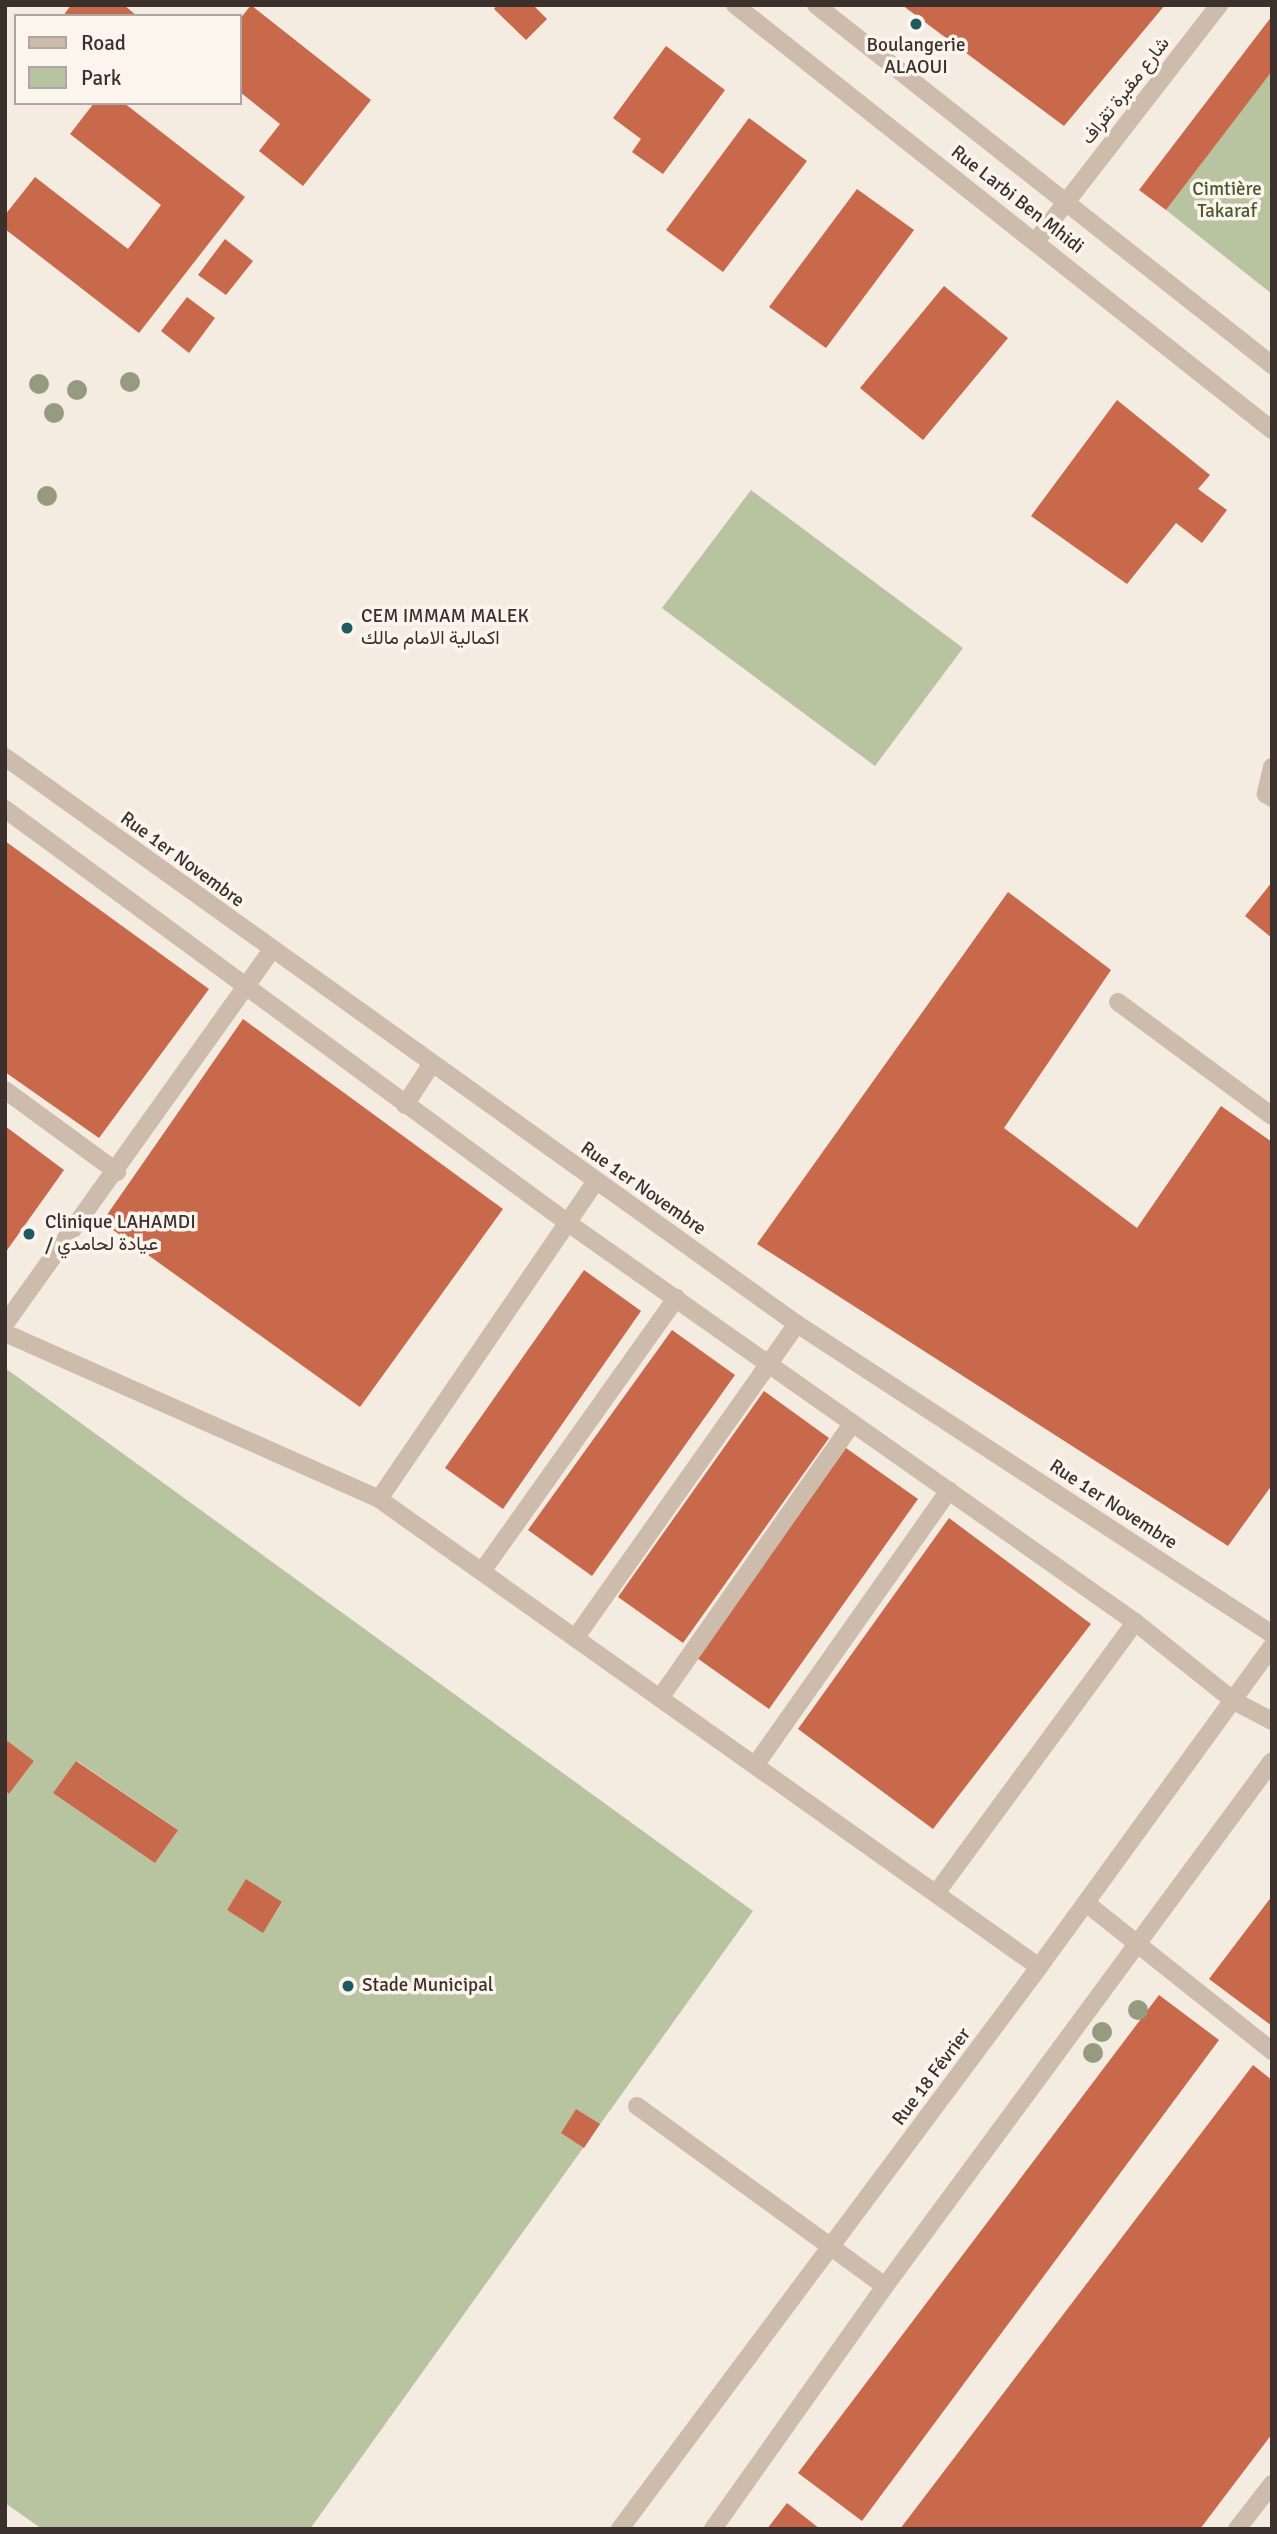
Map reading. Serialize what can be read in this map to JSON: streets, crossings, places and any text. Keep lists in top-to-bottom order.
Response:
{
  "streets": {
    "street": [
      "شارع مقبرة تقراف",
      "Rue Larbi Ben Mhidi",
      "Rue 1er Novembre",
      "Rue 18 Février"
    ]
  },
  "crossings": [
    ["شارع مقبرة تقراف", "Rue Larbi Ben Mhidi"]
  ],
  "parks": ["Cimtière Takaraf"],
  "places": [
    "Boulangerie ALAOUI",
    "CEM IMMAM MALEK اكمالية الامام مالك",
    "Clinique LAHAMDI / عيادة لحامدي",
    "Stade Municipal"
  ],
  "legend": ["Road", "Park"]
}
